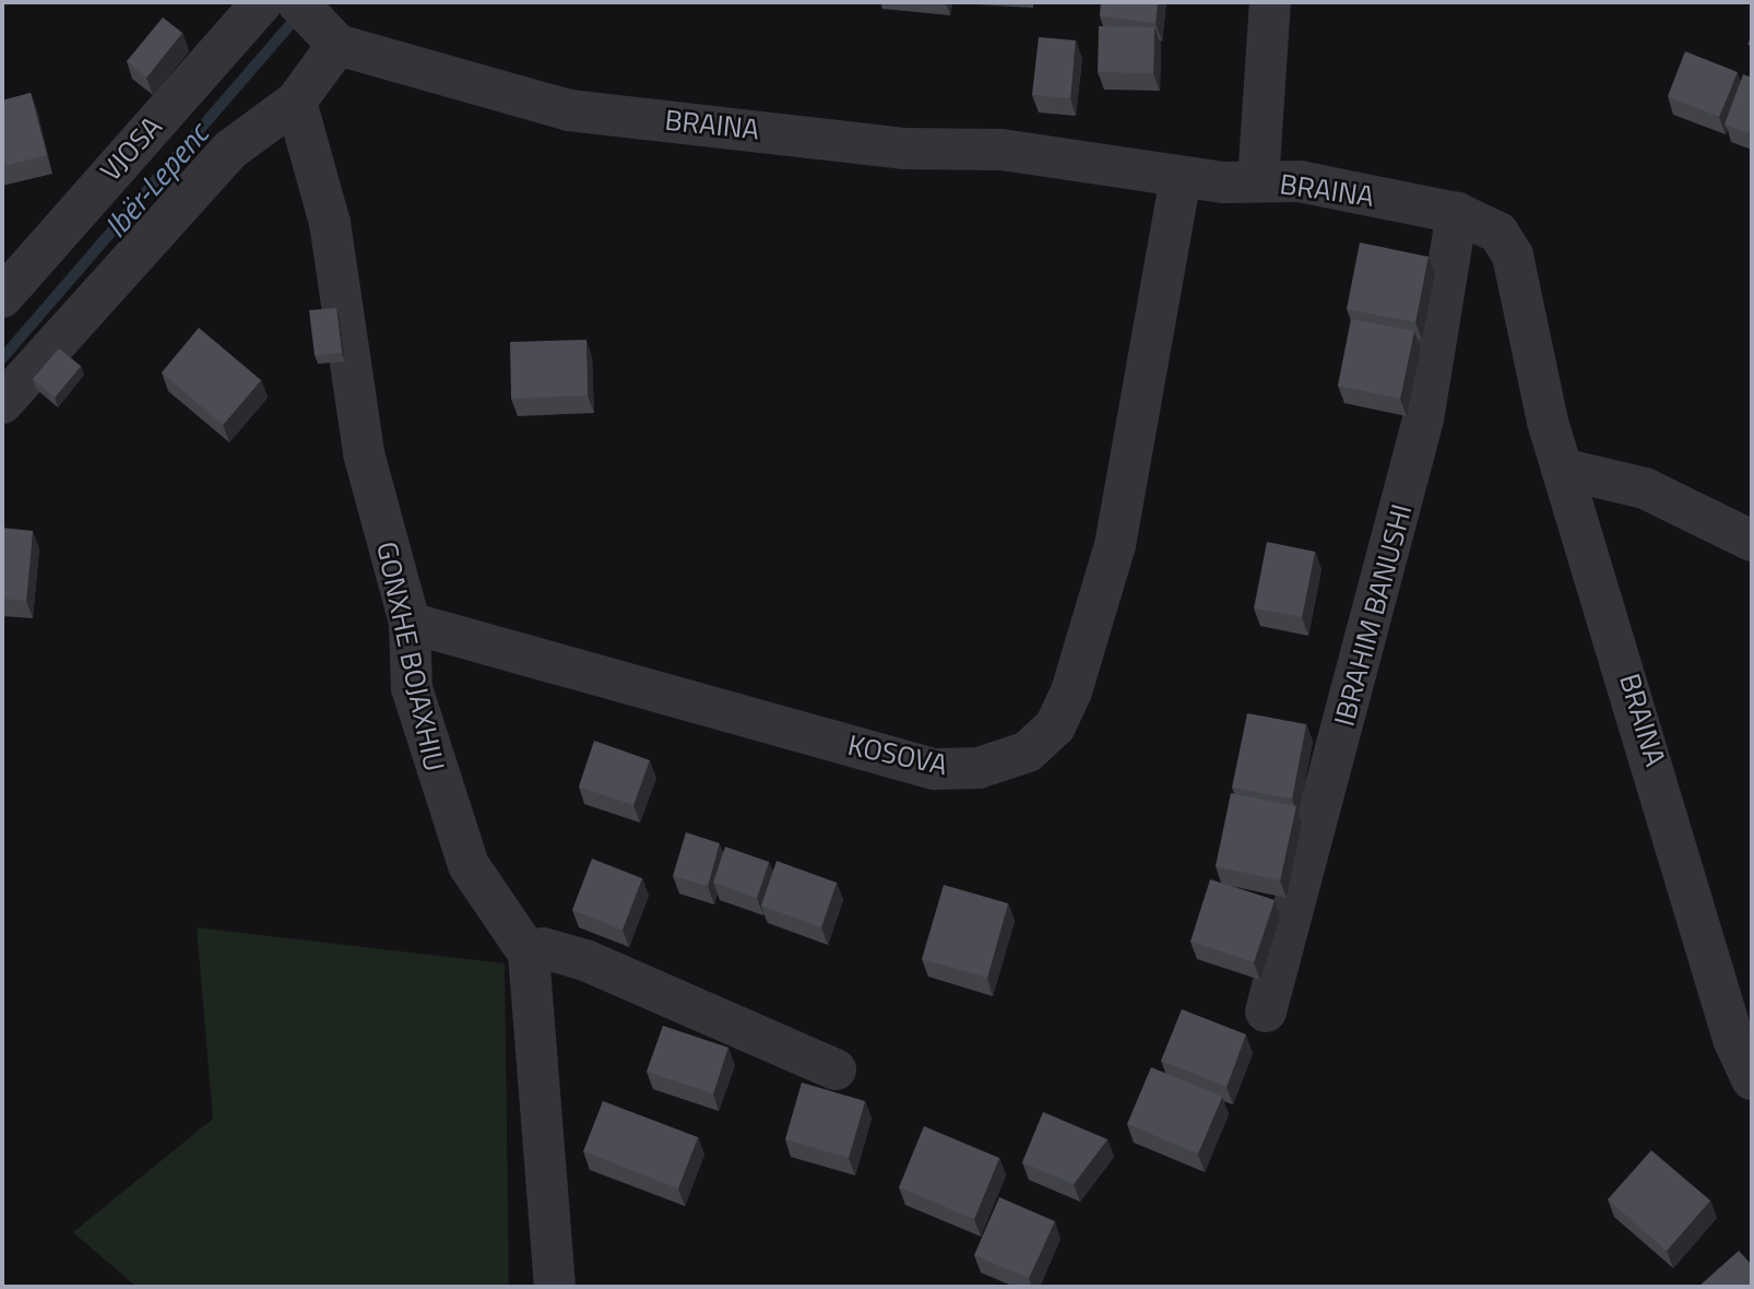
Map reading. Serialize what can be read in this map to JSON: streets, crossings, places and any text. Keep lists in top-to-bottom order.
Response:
{
  "streets": {
    "street": [
      "BRAINA",
      "VJOSA",
      "IBRAHIM BANUSHI",
      "GONXHE BOJAXHIU",
      "KOSOVA"
    ]
  },
  "crossings": [
    ["BRAINA", "IBRAHIM BANUSHI"],
    ["BRAINA", "KOSOVA"],
    ["GONXHE BOJAXHIU", "KOSOVA"]
  ],
  "water": ["Ibër-Lepenc"]
}
